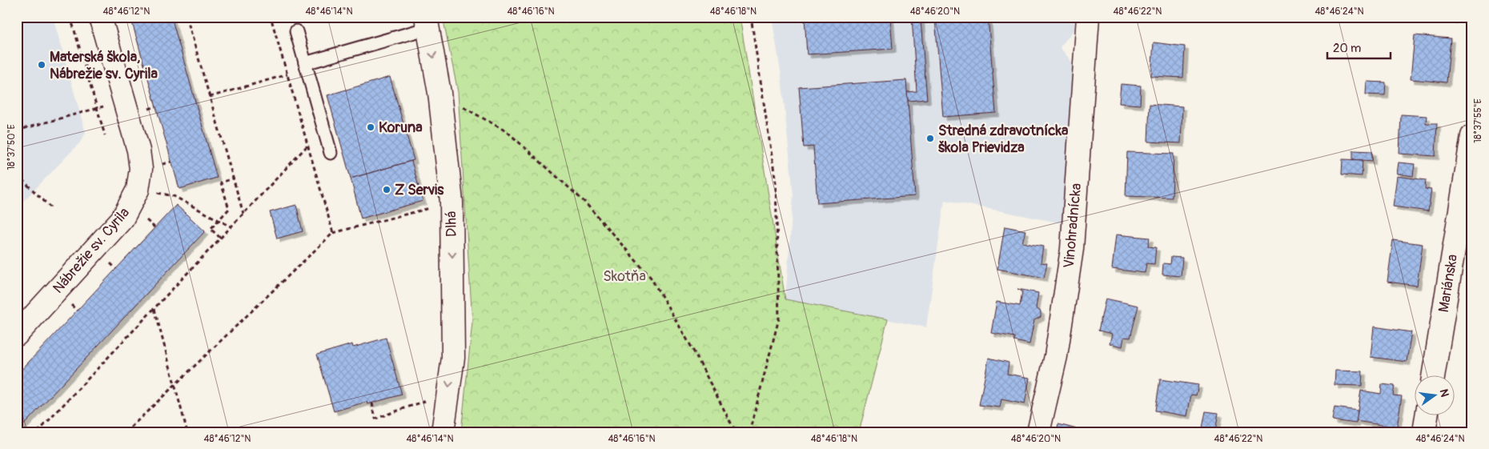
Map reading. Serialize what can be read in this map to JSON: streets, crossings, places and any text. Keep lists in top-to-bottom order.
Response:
{
  "streets": {
    "street": [
      "Dlhá",
      "Vinohradnícka",
      "Nábrežie sv. Cyrila",
      "Mariánska"
    ]
  },
  "one_way": ["Dlhá"],
  "parks": ["Skotňa"],
  "places": [
    "Materská škola, Nábrežie sv. Cyrila",
    "Koruna",
    "Stredná zdravotnícka škola Prievidza",
    "Z Servis"
  ],
  "scale_bar": "20 m",
  "north": "right",
  "coordinates": [
    "48°46'12\"N",
    "48°46'14\"N",
    "48°46'16\"N",
    "48°46'18\"N",
    "48°46'20\"N",
    "48°46'22\"N",
    "48°46'24\"N",
    "18°37'55\"E",
    "18°37'50\"E"
  ]
}
